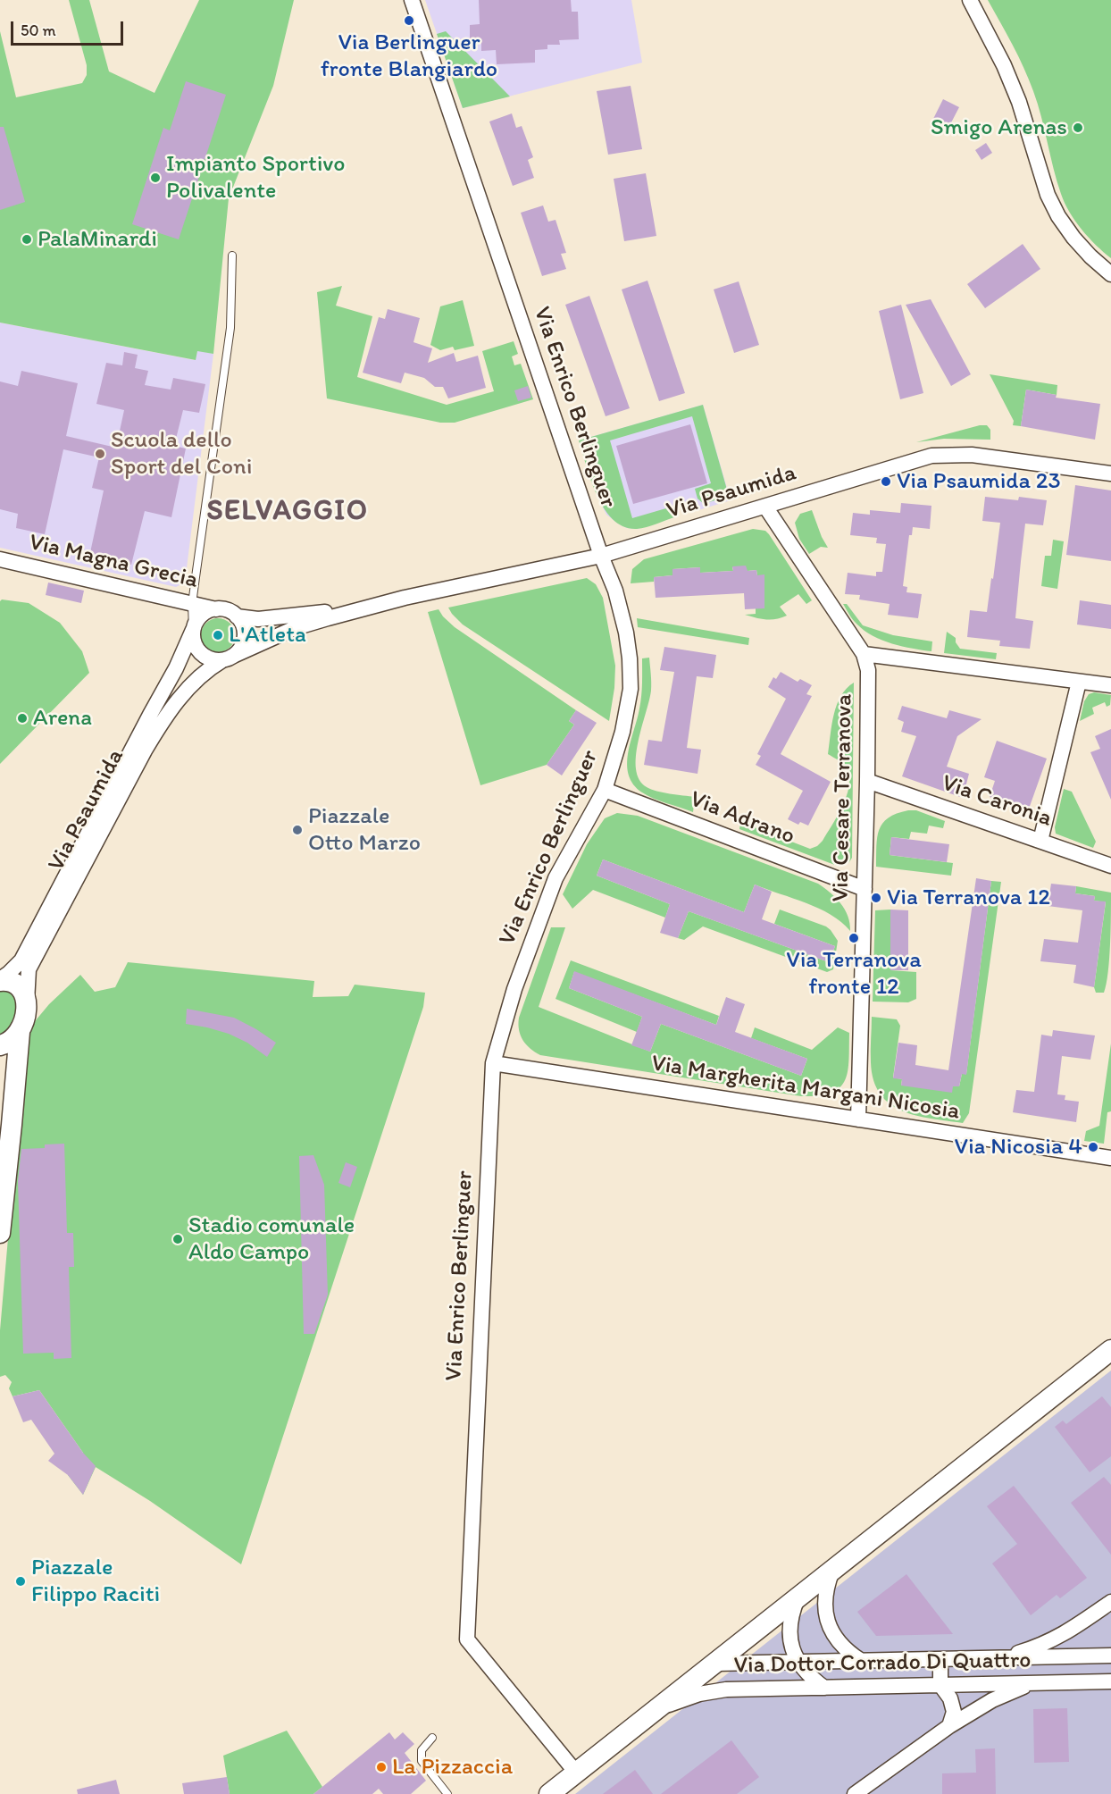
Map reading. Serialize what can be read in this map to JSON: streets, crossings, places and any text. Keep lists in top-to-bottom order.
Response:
{
  "streets": {
    "street": [
      "Via Enrico Berlinguer",
      "Via Psaumida",
      "Via Magna Grecia",
      "Via Cesare Terranova",
      "Via Caronia",
      "Via Adrano",
      "Via Margherita Margani Nicosia",
      "Via Dottor Corrado Di Quattro"
    ]
  },
  "crossings": [
    ["Via Enrico Berlinguer", "Via Psaumida"],
    ["Via Enrico Berlinguer", "Via Adrano"],
    ["Via Enrico Berlinguer", "Via Margherita Margani Nicosia"],
    ["Via Psaumida", "Via Magna Grecia"],
    ["Via Psaumida", "Via Cesare Terranova"],
    ["Via Cesare Terranova", "Via Caronia"],
    ["Via Cesare Terranova", "Via Adrano"],
    ["Via Cesare Terranova", "Via Margherita Margani Nicosia"]
  ],
  "districts": ["SELVAGGIO"],
  "places": [
    "Via Berlinguer fronte Blangiardo",
    "Smigo Arenas",
    "Impianto Sportivo Polivalente",
    "PalaMinardi",
    "Scuola dello Sport del Coni",
    "Via Psaumida 23",
    "L'Atleta",
    "Arena",
    "Piazzale Otto Marzo",
    "Via Terranova 12",
    "Via Terranova fronte 12",
    "Via Nicosia 4",
    "Stadio comunale Aldo Campo",
    "Piazzale Filippo Raciti",
    "La Pizzaccia"
  ],
  "scale_bar": "50 m"
}
